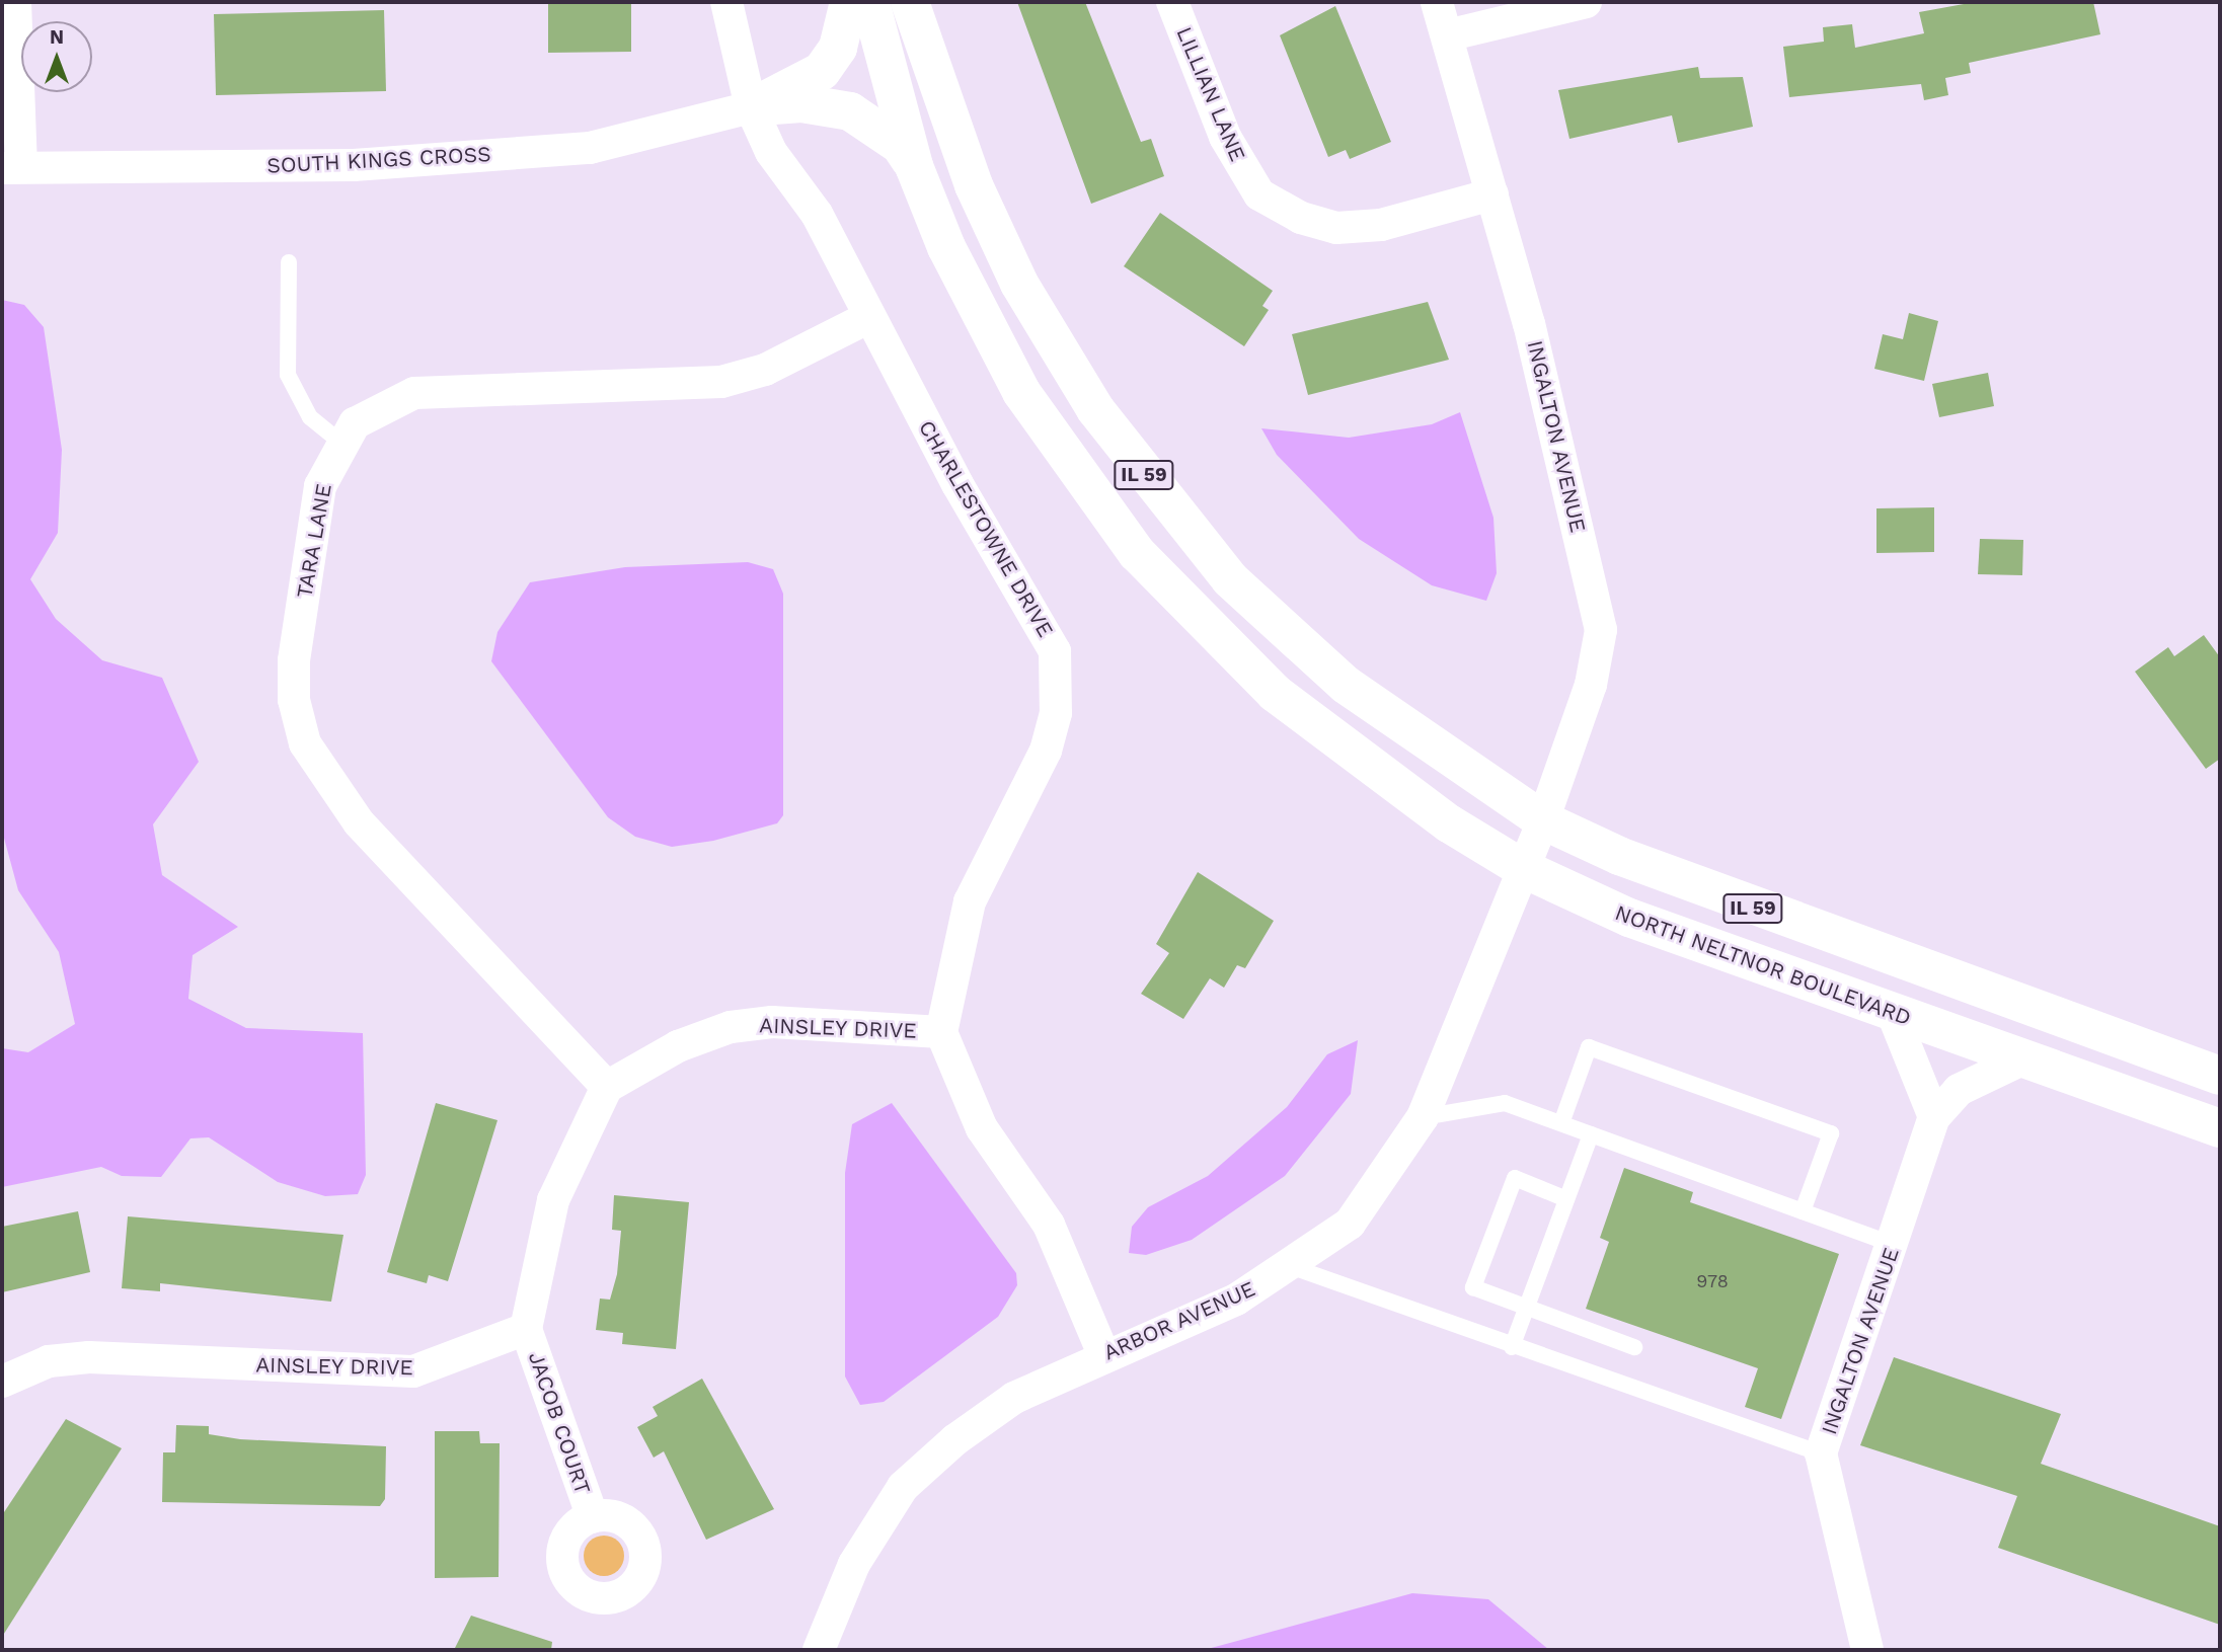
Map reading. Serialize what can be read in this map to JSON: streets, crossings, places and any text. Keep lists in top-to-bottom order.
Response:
{
  "streets": {
    "main road": ["IL 59", "NORTH NELTNOR BOULEVARD"],
    "street": [
      "LILLIAN LANE",
      "SOUTH KINGS CROSS",
      "INGALTON AVENUE",
      "CHARLESTOWNE DRIVE",
      "TARA LANE",
      "AINSLEY DRIVE",
      "ARBOR AVENUE",
      "JACOB COURT"
    ]
  },
  "crossings": [
    ["LILLIAN LANE", "INGALTON AVENUE"],
    ["SOUTH KINGS CROSS", "CHARLESTOWNE DRIVE"],
    ["INGALTON AVENUE", "IL 59"],
    ["INGALTON AVENUE", "NORTH NELTNOR BOULEVARD"],
    ["INGALTON AVENUE", "ARBOR AVENUE"],
    ["CHARLESTOWNE DRIVE", "TARA LANE"],
    ["CHARLESTOWNE DRIVE", "AINSLEY DRIVE"],
    ["TARA LANE", "AINSLEY DRIVE"],
    ["NORTH NELTNOR BOULEVARD", "ARBOR AVENUE"],
    ["AINSLEY DRIVE", "JACOB COURT"]
  ],
  "house_numbers": ["978"],
  "north": "top"
}
